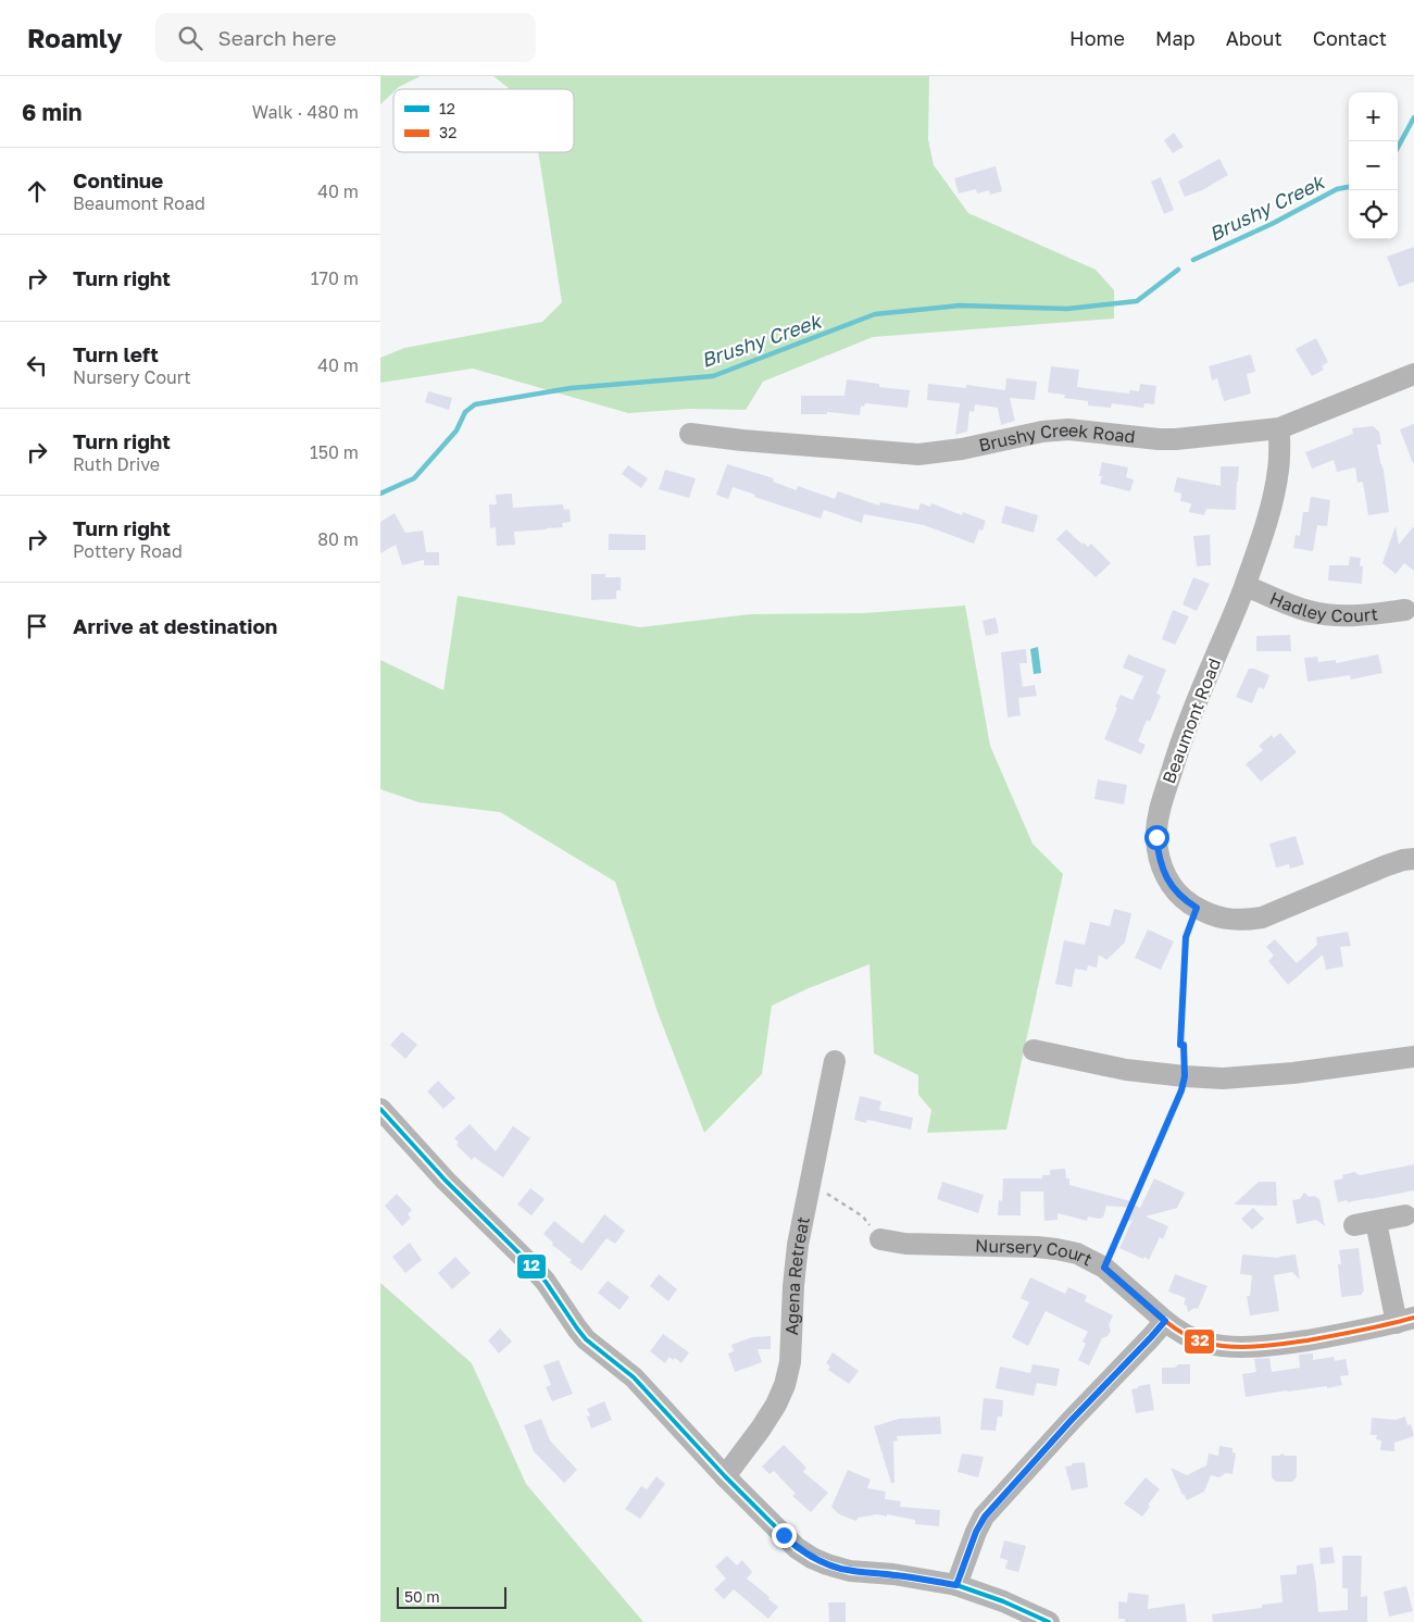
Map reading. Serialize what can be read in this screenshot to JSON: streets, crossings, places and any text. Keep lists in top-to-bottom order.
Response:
{
  "streets": {
    "street": [
      "Brushy Creek Road",
      "Hadley Court",
      "Beaumont Road",
      "Nursery Court",
      "Agena Retreat"
    ]
  },
  "crossings": [
    ["Brushy Creek Road", "Beaumont Road"],
    ["Hadley Court", "Beaumont Road"]
  ],
  "water": ["Brushy Creek"],
  "lines": ["transit line 12", "transit line 32"],
  "legend": ["12", "32"],
  "scale_bar": "50 m",
  "page": {
    "header": "Roamly",
    "search": "Search here",
    "nav": [
      "Home",
      "Map",
      "About",
      "Contact"
    ],
    "heading": ["6 min", "Walk · 480 m"],
    "map_buttons": ["+", "−"],
    "list": [
      ["Continue", "Beaumont Road", "40 m"],
      ["Turn right", "170 m"],
      ["Turn left", "Nursery Court", "40 m"],
      ["Turn right", "Ruth Drive", "150 m"],
      ["Turn right", "Pottery Road", "80 m"],
      "Arrive at destination"
    ],
    "scale": "50 m"
  }
}
